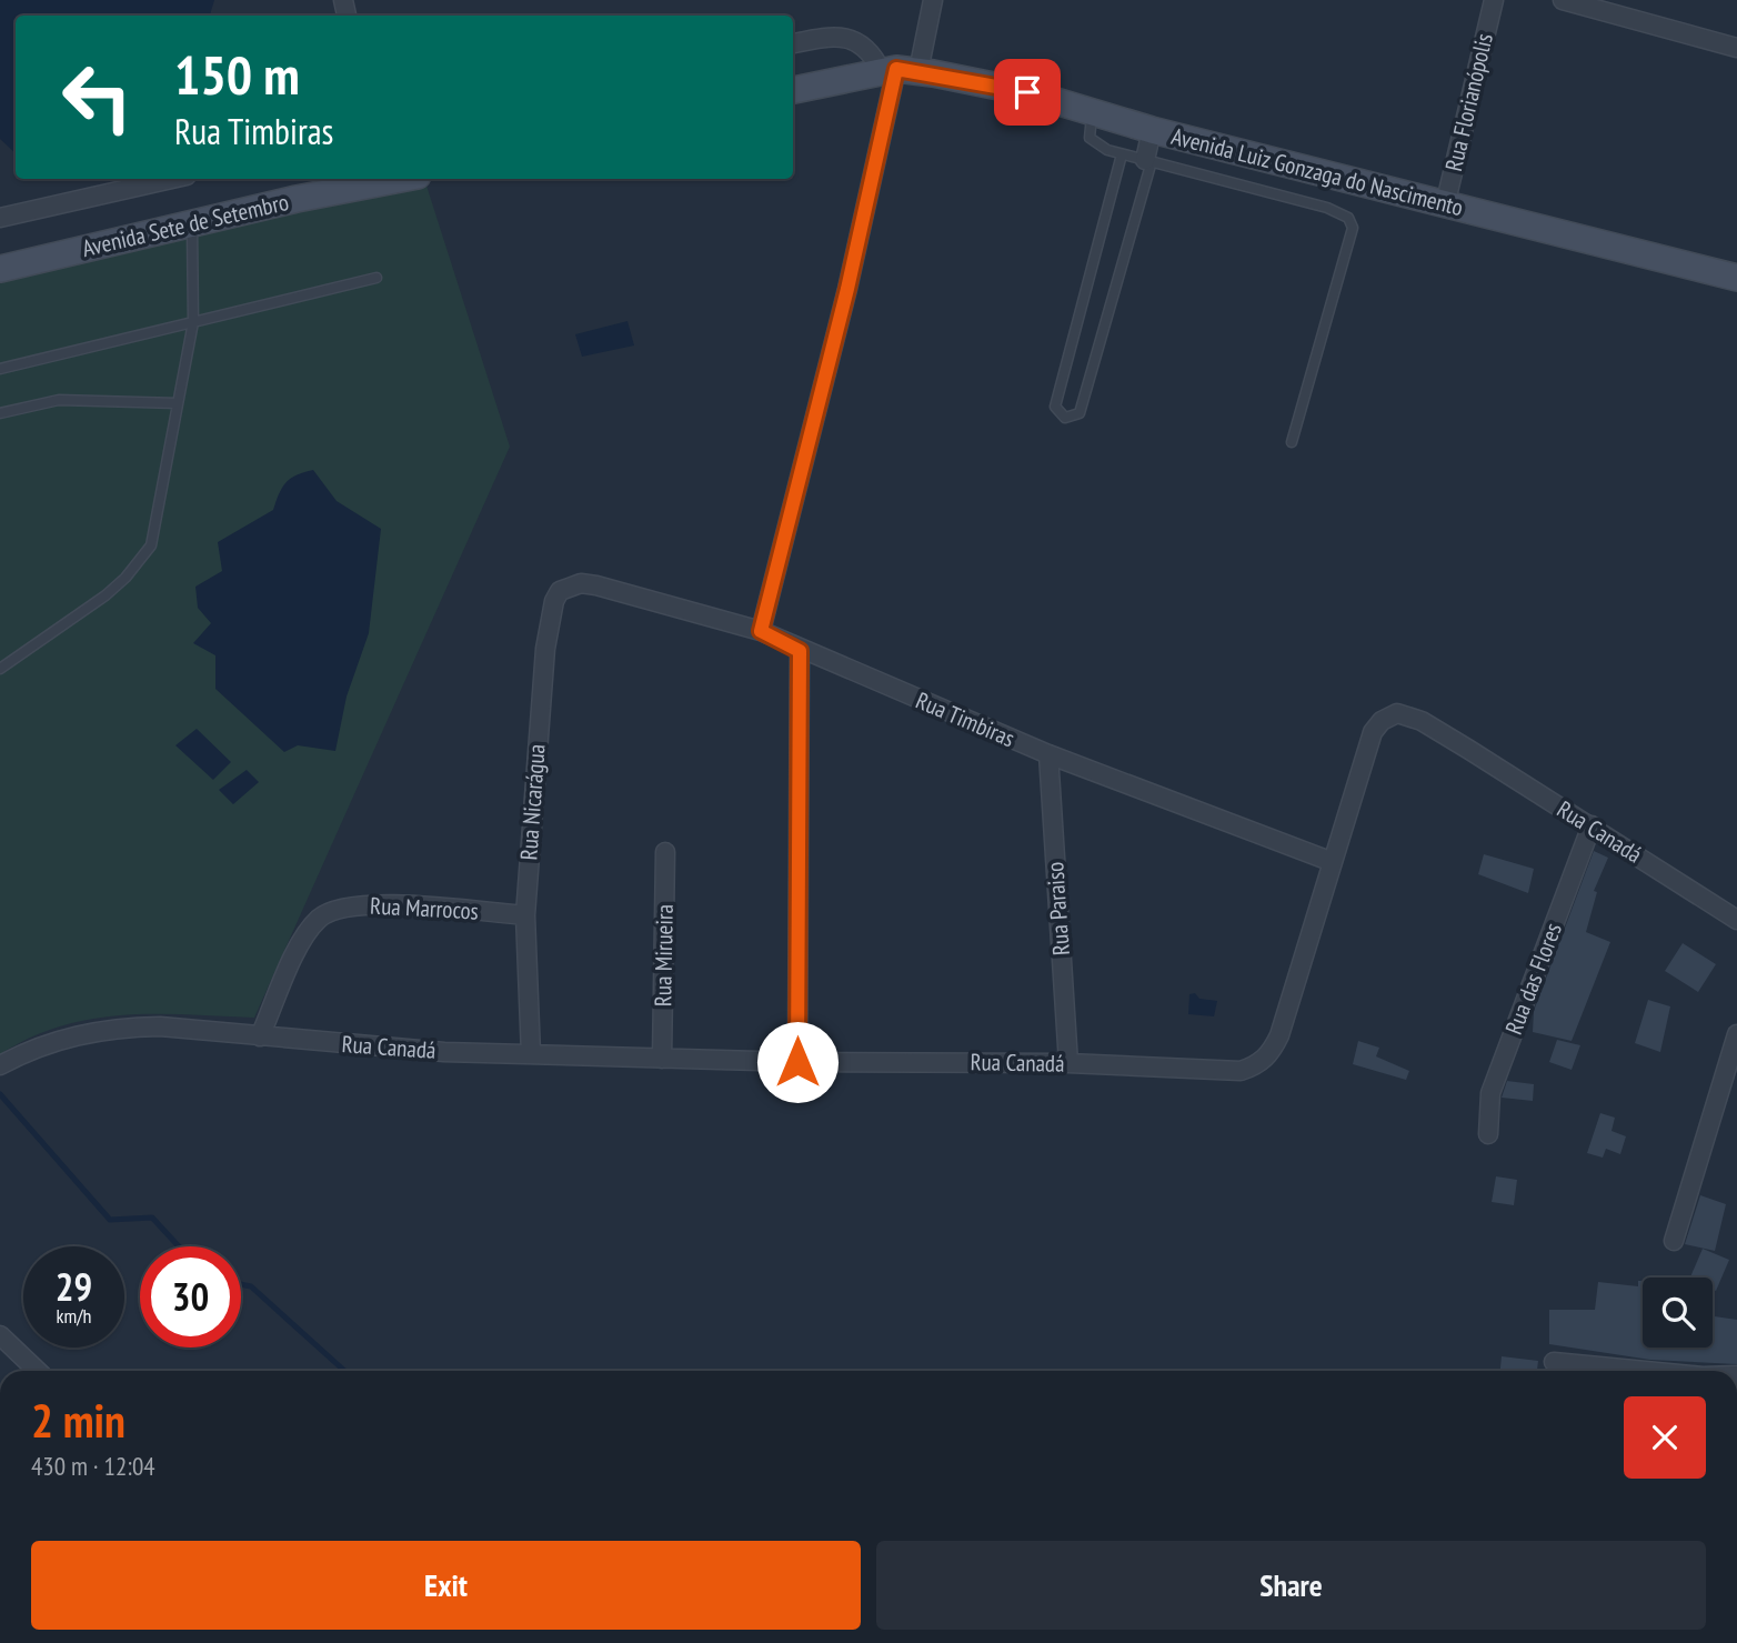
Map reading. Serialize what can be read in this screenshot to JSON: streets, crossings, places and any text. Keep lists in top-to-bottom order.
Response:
{
  "streets": {
    "main road": ["Avenida Luiz Gonzaga do Nascimento", "Avenida Sete de Setembro"],
    "street": [
      "Rua Florianópolis",
      "Rua Timbiras",
      "Rua Nicarágua",
      "Rua Canadá",
      "Rua Marrocos",
      "Rua Paraiso",
      "Rua Mirueira",
      "Rua das Flores"
    ]
  },
  "crossings": [
    ["Rua Florianópolis", "Avenida Luiz Gonzaga do Nascimento"],
    ["Rua Timbiras", "Rua Nicarágua"],
    ["Rua Timbiras", "Rua Canadá"],
    ["Rua Timbiras", "Rua Paraiso"],
    ["Rua Nicarágua", "Rua Canadá"],
    ["Rua Nicarágua", "Rua Marrocos"],
    ["Rua Canadá", "Rua Marrocos"],
    ["Rua Canadá", "Rua Paraiso"],
    ["Rua Canadá", "Rua Mirueira"],
    ["Rua Canadá", "Rua das Flores"]
  ],
  "page": {
    "turn": ["150 m", "Rua Timbiras"],
    "speed": "29 km/h",
    "limit": "30",
    "heading": ["2 min", "430 m · 12:04"],
    "buttons": ["Exit", "Share"]
  }
}
